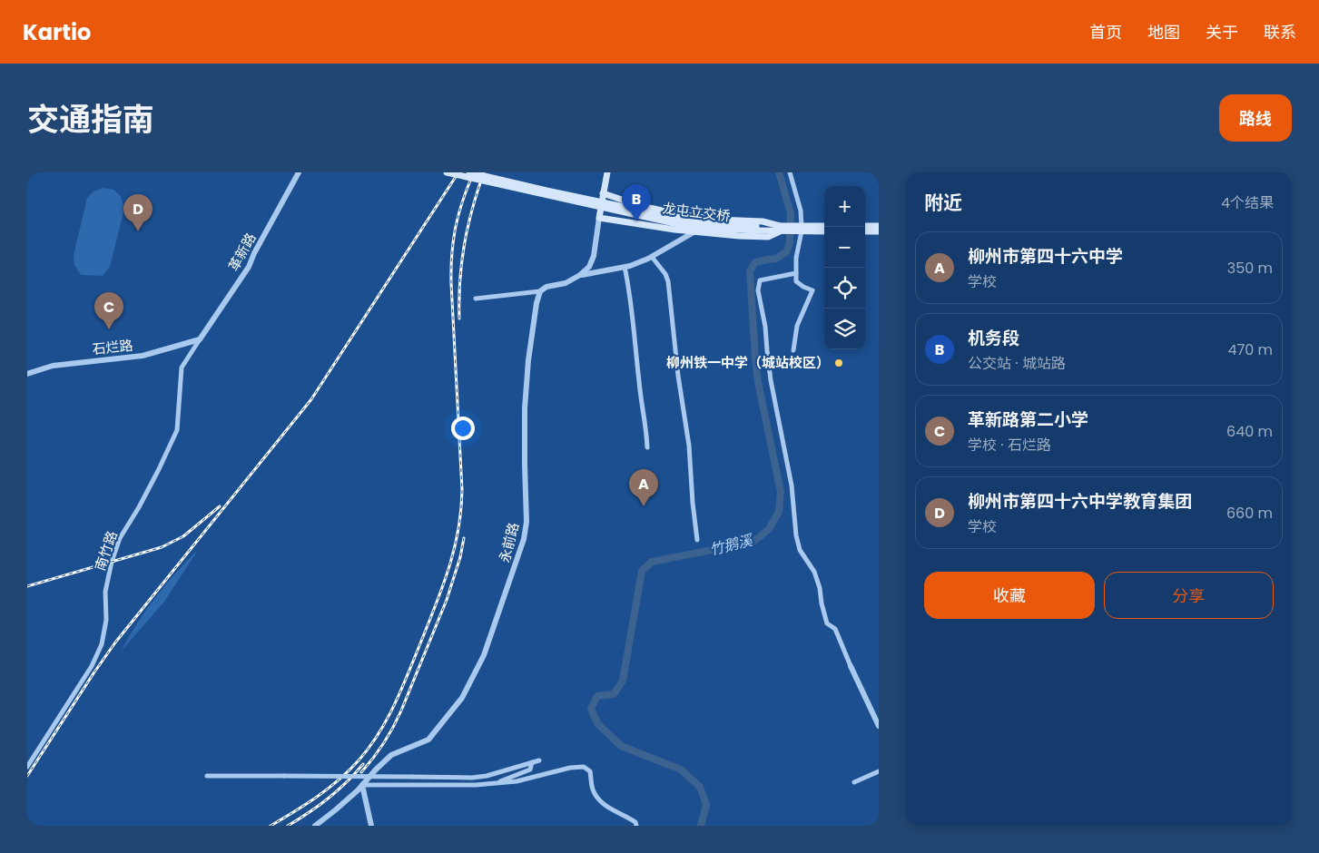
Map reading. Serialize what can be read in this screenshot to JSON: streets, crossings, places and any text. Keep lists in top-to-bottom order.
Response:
{
  "streets": {
    "main road": ["龙屯立交桥"],
    "street": [
      "革新路",
      "石烂路",
      "永前路",
      "南竹路"
    ]
  },
  "crossings": [
    ["革新路", "石烂路"],
    ["革新路", "南竹路"],
    ["石烂路", "南竹路"]
  ],
  "water": ["竹鹅溪"],
  "places": ["柳州铁一中学（城站校区）"],
  "page": {
    "header": "Kartio",
    "nav": [
      "首页",
      "地图",
      "关于",
      "联系"
    ],
    "title": "交通指南",
    "buttons": [
      "路线",
      ["收藏", "分享"]
    ],
    "heading": ["附近", "4个结果"],
    "pins": [
      "B",
      "D",
      "C",
      "A"
    ],
    "map_buttons": ["+", "−"],
    "list": [
      {
        "mark": "A",
        "name": "柳州市第四十六中学",
        "note": "学校",
        "value": "350 m"
      },
      {
        "mark": "B",
        "name": "机务段",
        "note": "公交站 · 城站路",
        "value": "470 m"
      },
      {
        "mark": "C",
        "name": "革新路第二小学",
        "note": "学校 · 石烂路",
        "value": "640 m"
      },
      {
        "mark": "D",
        "name": "柳州市第四十六中学教育集团",
        "note": "学校",
        "value": "660 m"
      }
    ]
  }
}
